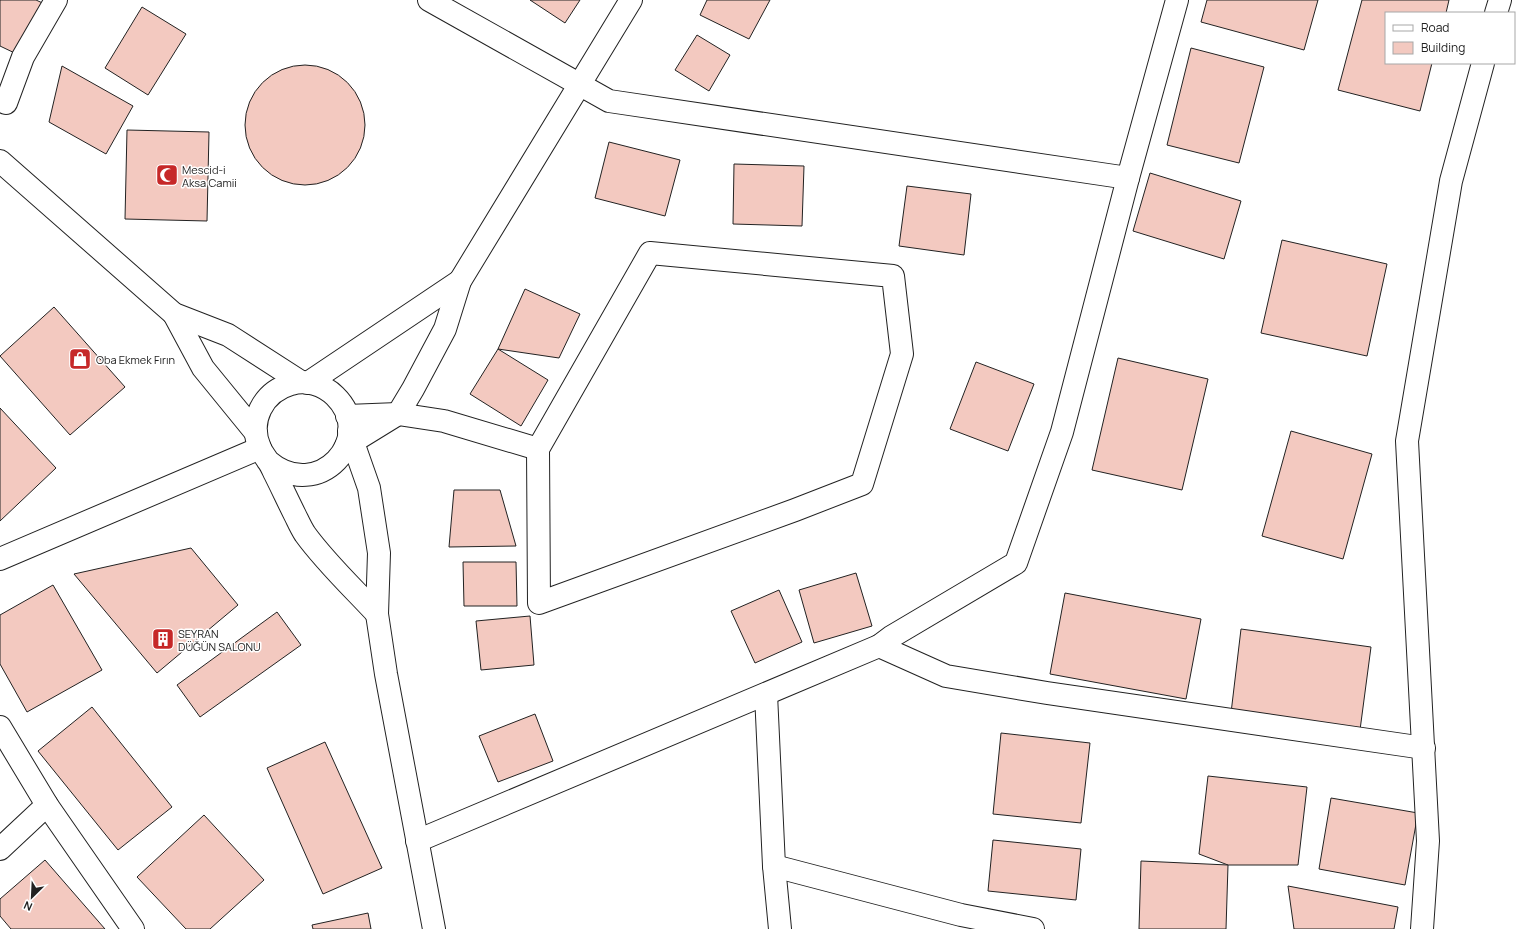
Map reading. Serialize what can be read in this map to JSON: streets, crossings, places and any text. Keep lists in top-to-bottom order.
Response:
{
  "places": {
    "mosque": ["Mescid-i Aksa Camii"],
    "shop": ["Oba Ekmek Fırın"],
    "building": ["SEYRAN DÜĞÜN SALONU"]
  },
  "legend": ["Road", "Building"],
  "north": "bottom left"
}
